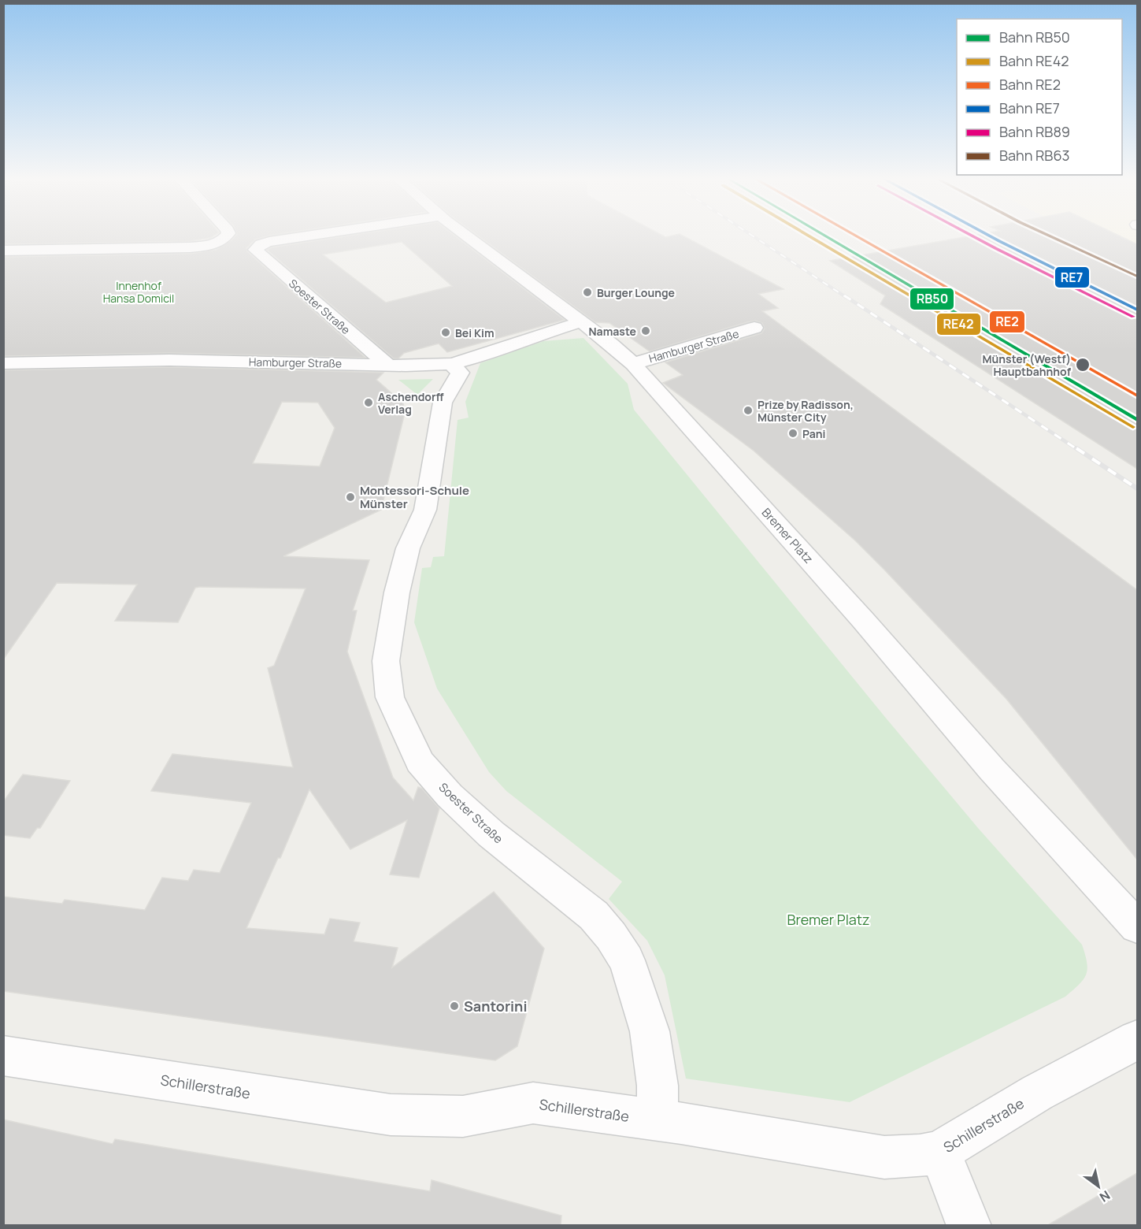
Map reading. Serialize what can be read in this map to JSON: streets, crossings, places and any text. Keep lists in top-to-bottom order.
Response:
{
  "streets": {
    "street": [
      "Soester Straße",
      "Hamburger Straße",
      "Bremer Platz",
      "Schillerstraße"
    ]
  },
  "crossings": [
    ["Soester Straße", "Hamburger Straße"],
    ["Soester Straße", "Schillerstraße"],
    ["Hamburger Straße", "Bremer Platz"]
  ],
  "parks": ["Innenhof Hansa Domicil", "Bremer Platz"],
  "places": [
    "Burger Lounge",
    "Namaste",
    "Bei Kim",
    "Münster (Westf) Hauptbahnhof",
    "Aschendorff Verlag",
    "Prize by Radisson, Münster City",
    "Pani",
    "Montessori-Schule Münster",
    "Santorini"
  ],
  "lines": [
    "rail line RB50",
    "rail line RE42",
    "rail line RE2",
    "rail line RE7",
    "rail line RB89",
    "rail line RB63"
  ],
  "legend": [
    "Bahn RB50",
    "Bahn RE42",
    "Bahn RE2",
    "Bahn RE7",
    "Bahn RB89",
    "Bahn RB63"
  ],
  "north": "bottom right"
}
